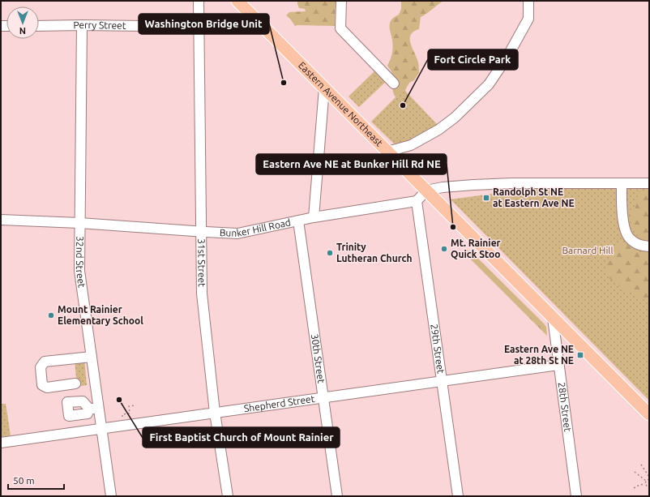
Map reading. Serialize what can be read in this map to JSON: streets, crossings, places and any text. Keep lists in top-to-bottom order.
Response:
{
  "streets": {
    "main road": ["Eastern Avenue Northeast"],
    "street": [
      "Perry Street",
      "Bunker Hill Road",
      "32nd Street",
      "31st Street",
      "29th Street",
      "30th Street",
      "Shepherd Street",
      "28th Street"
    ]
  },
  "crossings": [
    ["Perry Street", "Eastern Avenue Northeast"],
    ["Perry Street", "32nd Street"],
    ["Perry Street", "31st Street"],
    ["Eastern Avenue Northeast", "28th Street"],
    ["Bunker Hill Road", "32nd Street"],
    ["Bunker Hill Road", "31st Street"],
    ["Bunker Hill Road", "29th Street"],
    ["Bunker Hill Road", "30th Street"],
    ["32nd Street", "Shepherd Street"],
    ["31st Street", "Shepherd Street"],
    ["29th Street", "Shepherd Street"],
    ["30th Street", "Shepherd Street"],
    ["Shepherd Street", "28th Street"]
  ],
  "parks": ["Barnard Hill"],
  "places": {
    "other": [
      "Washington Bridge Unit",
      "Fort Circle Park",
      "Eastern Ave NE at Bunker Hill Rd NE",
      "Mt. Rainier Quick Stoo",
      "Trinity Lutheran Church",
      "Mount Rainier Elementary School",
      "First Baptist Church of Mount Rainier"
    ],
    "transit": ["Randolph St NE at Eastern Ave NE", "Eastern Ave NE at 28th St NE"]
  },
  "scale_bar": "50 m",
  "north": "bottom"
}
